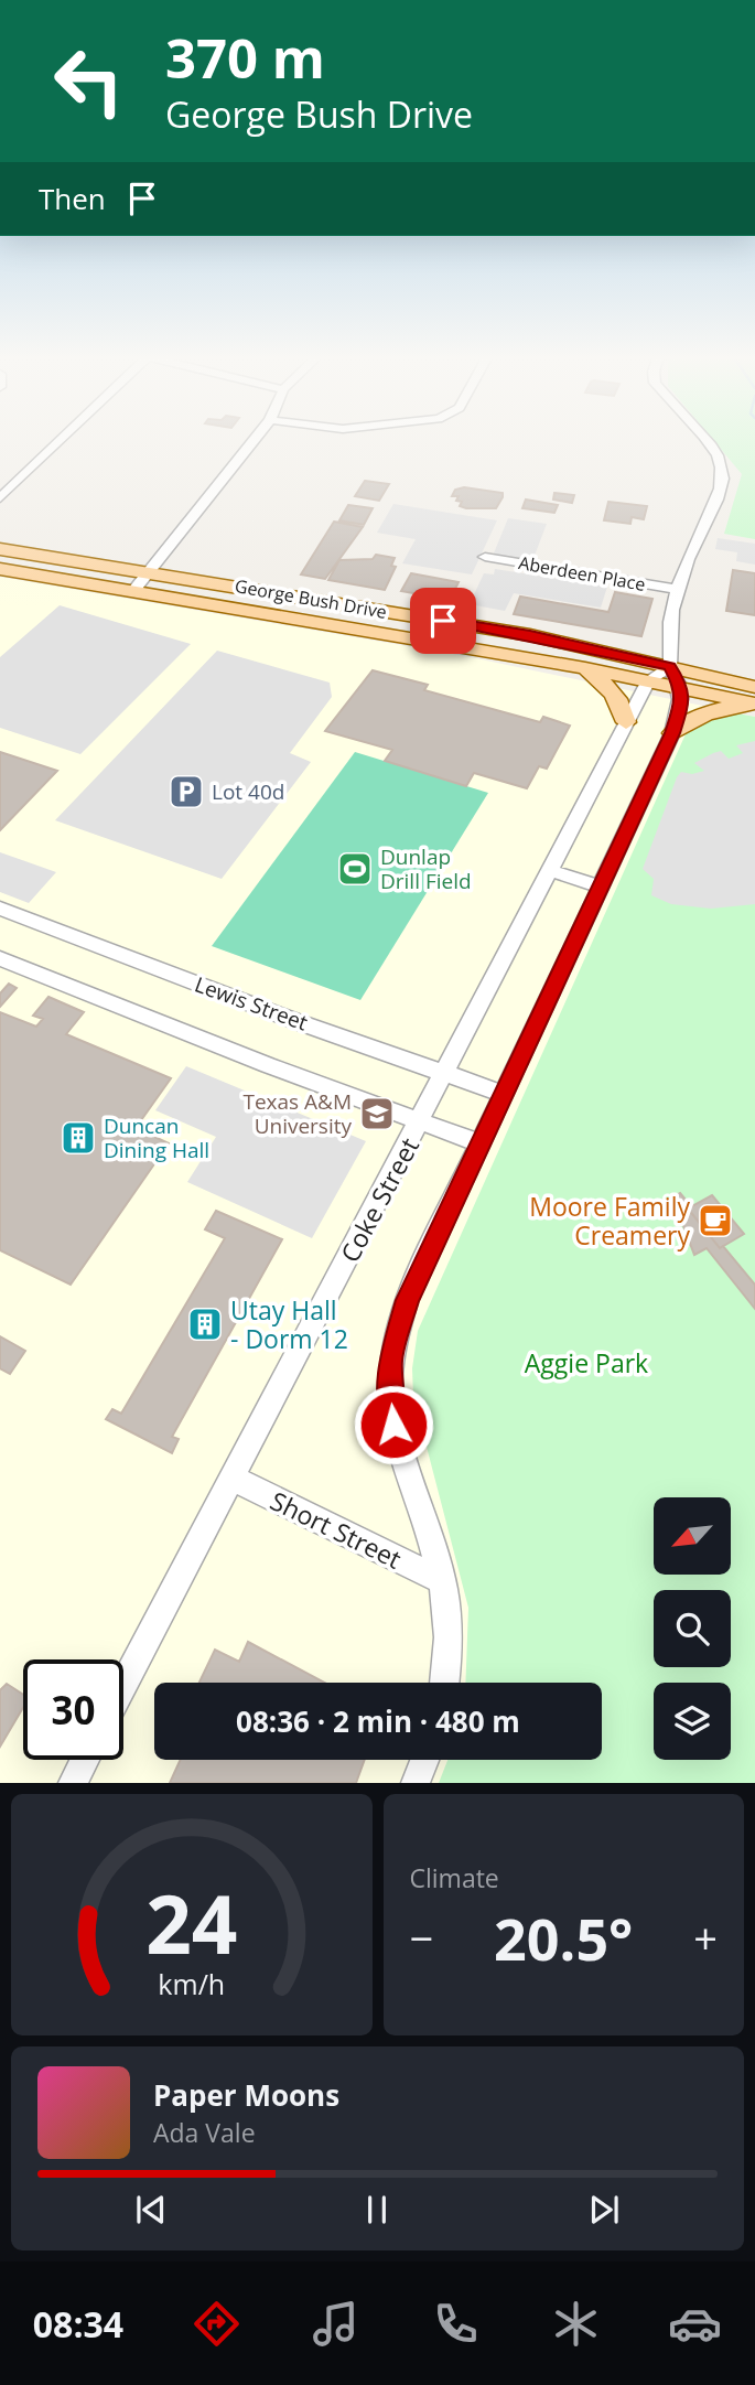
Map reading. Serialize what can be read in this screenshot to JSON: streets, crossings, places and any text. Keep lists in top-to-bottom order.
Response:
{
  "streets": {
    "main road": ["George Bush Drive"],
    "street": [
      "Aberdeen Place",
      "Lewis Street",
      "Coke Street",
      "Short Street"
    ]
  },
  "crossings": [
    ["George Bush Drive", "Coke Street"],
    ["Lewis Street", "Coke Street"],
    ["Coke Street", "Short Street"]
  ],
  "parks": ["Aggie Park"],
  "places": {
    "parking": ["Lot 40d"],
    "sports": ["Dunlap Drill Field"],
    "school or university": ["Texas A&M University"],
    "building": ["Duncan Dining Hall", "Utay Hall - Dorm 12"],
    "cafe": ["Moore Family Creamery"]
  },
  "north": "bottom left",
  "page": {
    "turn": ["370 m", "George Bush Drive"],
    "then": "Then",
    "limit": "30",
    "trip": "08:36 · 2 min · 480 m",
    "tile": "Climate",
    "heat": ["−", "20.5°", "+"],
    "song": ["Paper Moons", "Ada Vale"],
    "tabs": "08:34",
    "gauge": ["24", "km/h"]
  }
}
